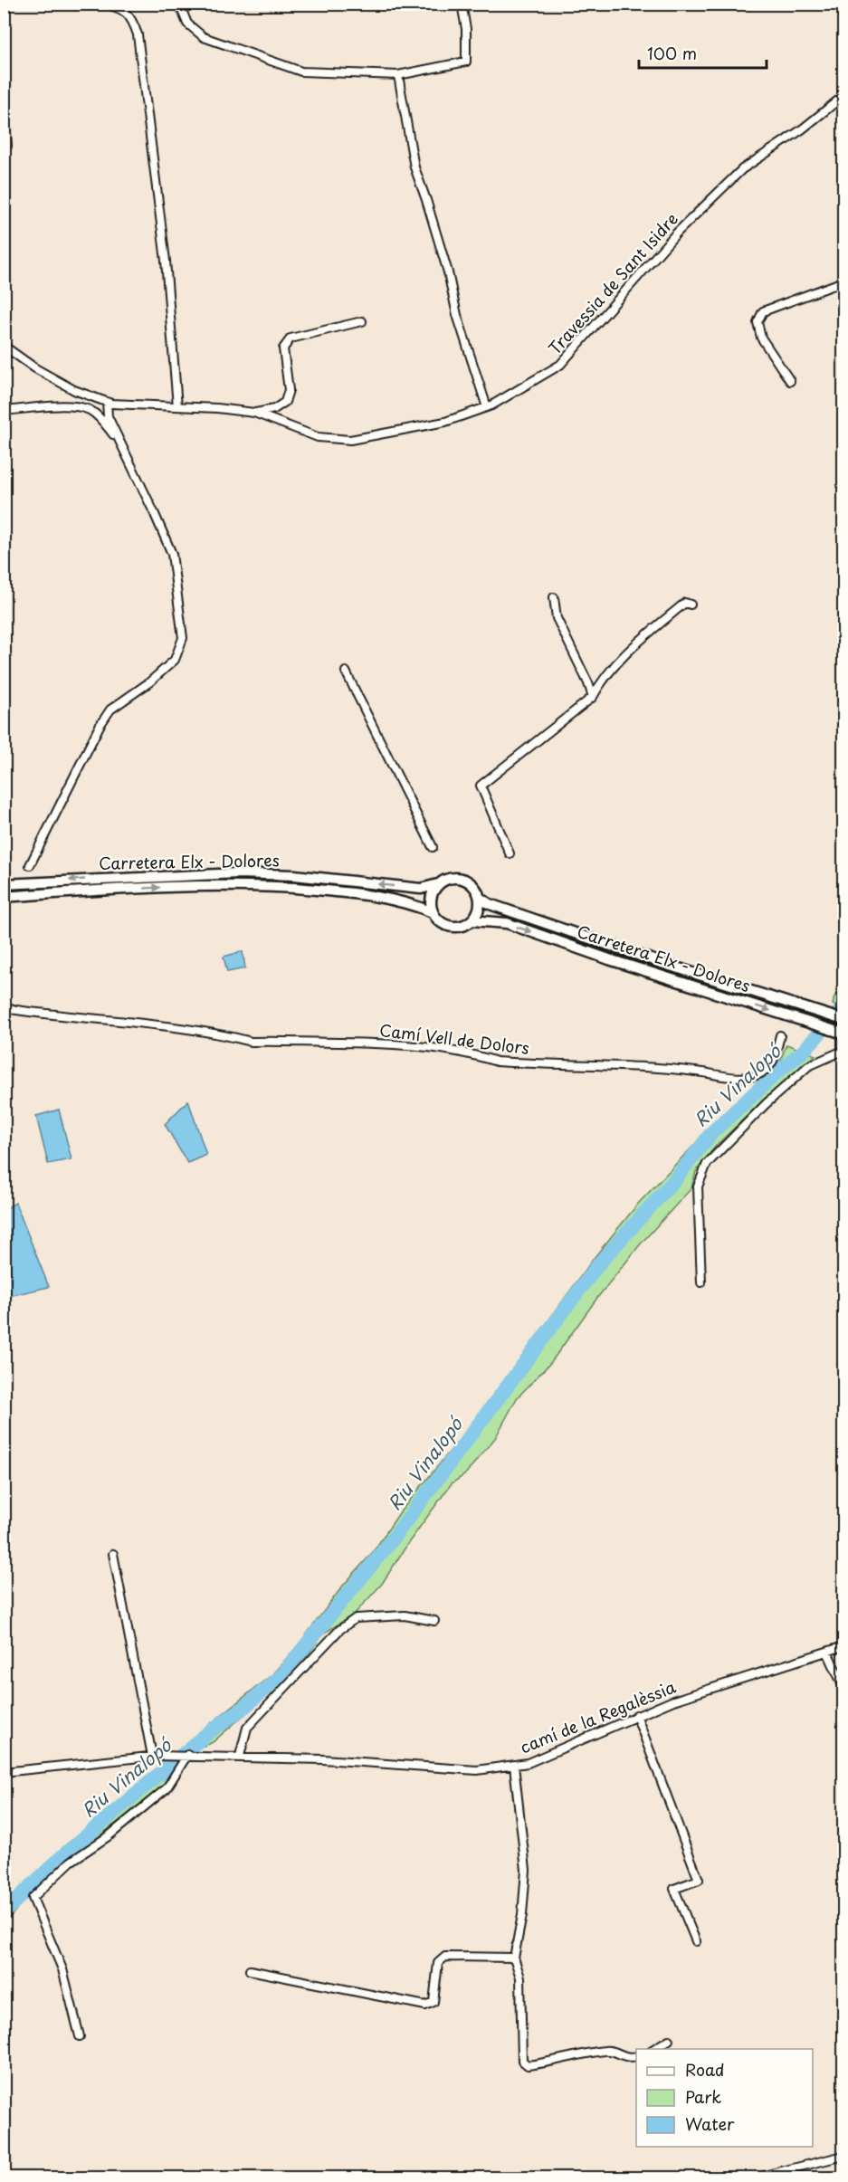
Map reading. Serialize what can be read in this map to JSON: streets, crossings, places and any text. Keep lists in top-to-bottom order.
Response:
{
  "streets": {
    "main road": ["Carretera Elx - Dolores"],
    "street": ["Travessia de Sant Isidre", "Camí Vell de Dolors", "camí de la Regalèssia"]
  },
  "water": ["Riu Vinalopó"],
  "legend": ["Road", "Park", "Water"],
  "scale_bar": "100 m"
}
